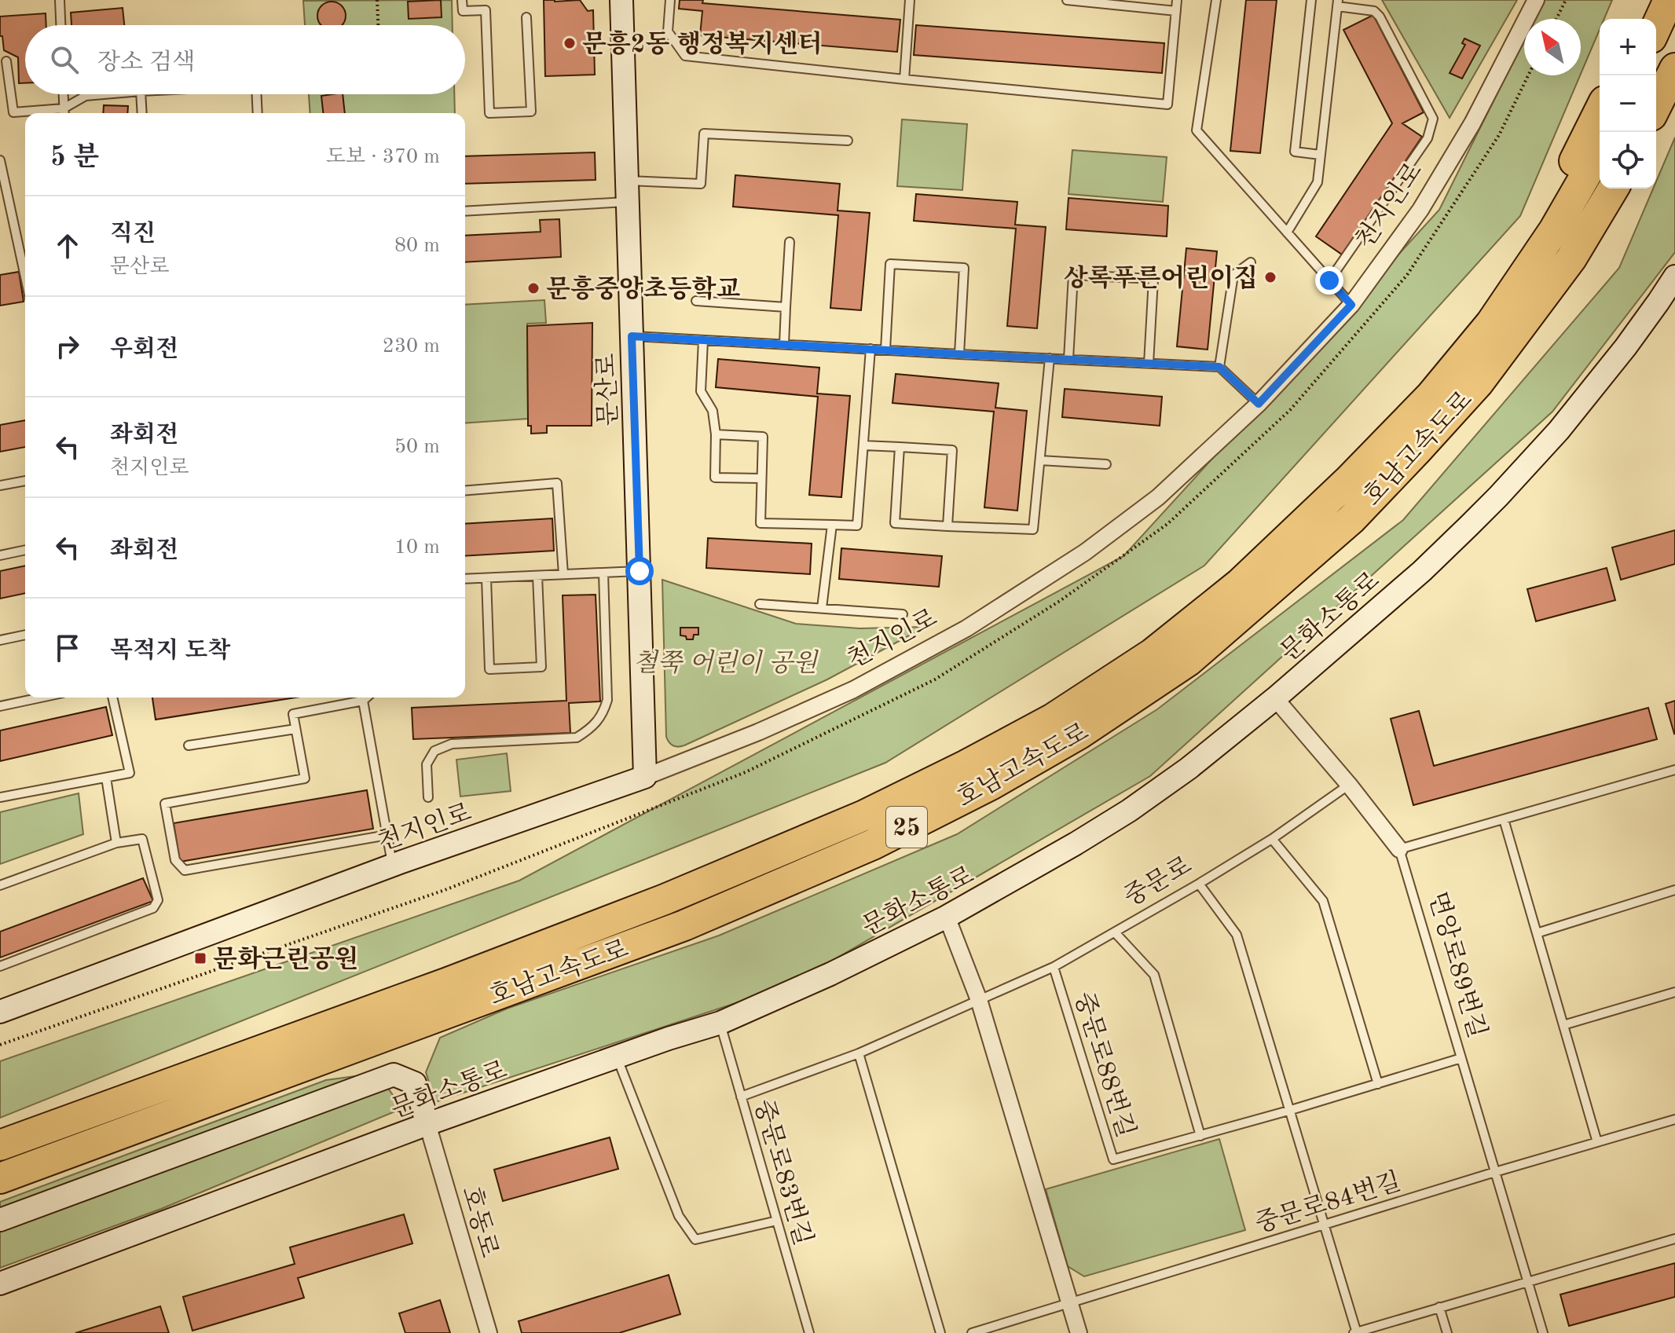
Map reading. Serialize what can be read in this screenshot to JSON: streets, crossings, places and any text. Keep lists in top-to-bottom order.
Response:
{
  "streets": {
    "highway": ["호남고속도로", "25"],
    "street": [
      "천지인로",
      "문산로",
      "문화소통로",
      "면앙로89번길",
      "호동로"
    ],
    "lane": [
      "중문로",
      "중문로88번길",
      "중문로83번길",
      "중문로84번길"
    ]
  },
  "crossings": [
    ["천지인로", "문산로"],
    ["문화소통로", "면앙로89번길"],
    ["문화소통로", "중문로83번길"],
    ["문화소통로", "호동로"],
    ["중문로", "면앙로89번길"],
    ["중문로", "중문로88번길"],
    ["중문로", "중문로83번길"],
    ["면앙로89번길", "중문로88번길"],
    ["면앙로89번길", "중문로84번길"]
  ],
  "parks": ["철쭉 어린이 공원"],
  "places": {
    "other": ["문흥2동 행정복지센터", "상록푸른어린이집", "문흥중앙초등학교"],
    "transit": ["문화근린공원"]
  },
  "north": "top left",
  "page": {
    "map_buttons": ["+", "−"],
    "search": "장소 검색",
    "heading": ["5 분", "도보 · 370 m"],
    "list": [
      ["직진", "문산로", "80 m"],
      ["우회전", "230 m"],
      ["좌회전", "천지인로", "50 m"],
      ["좌회전", "10 m"],
      "목적지 도착"
    ]
  }
}
